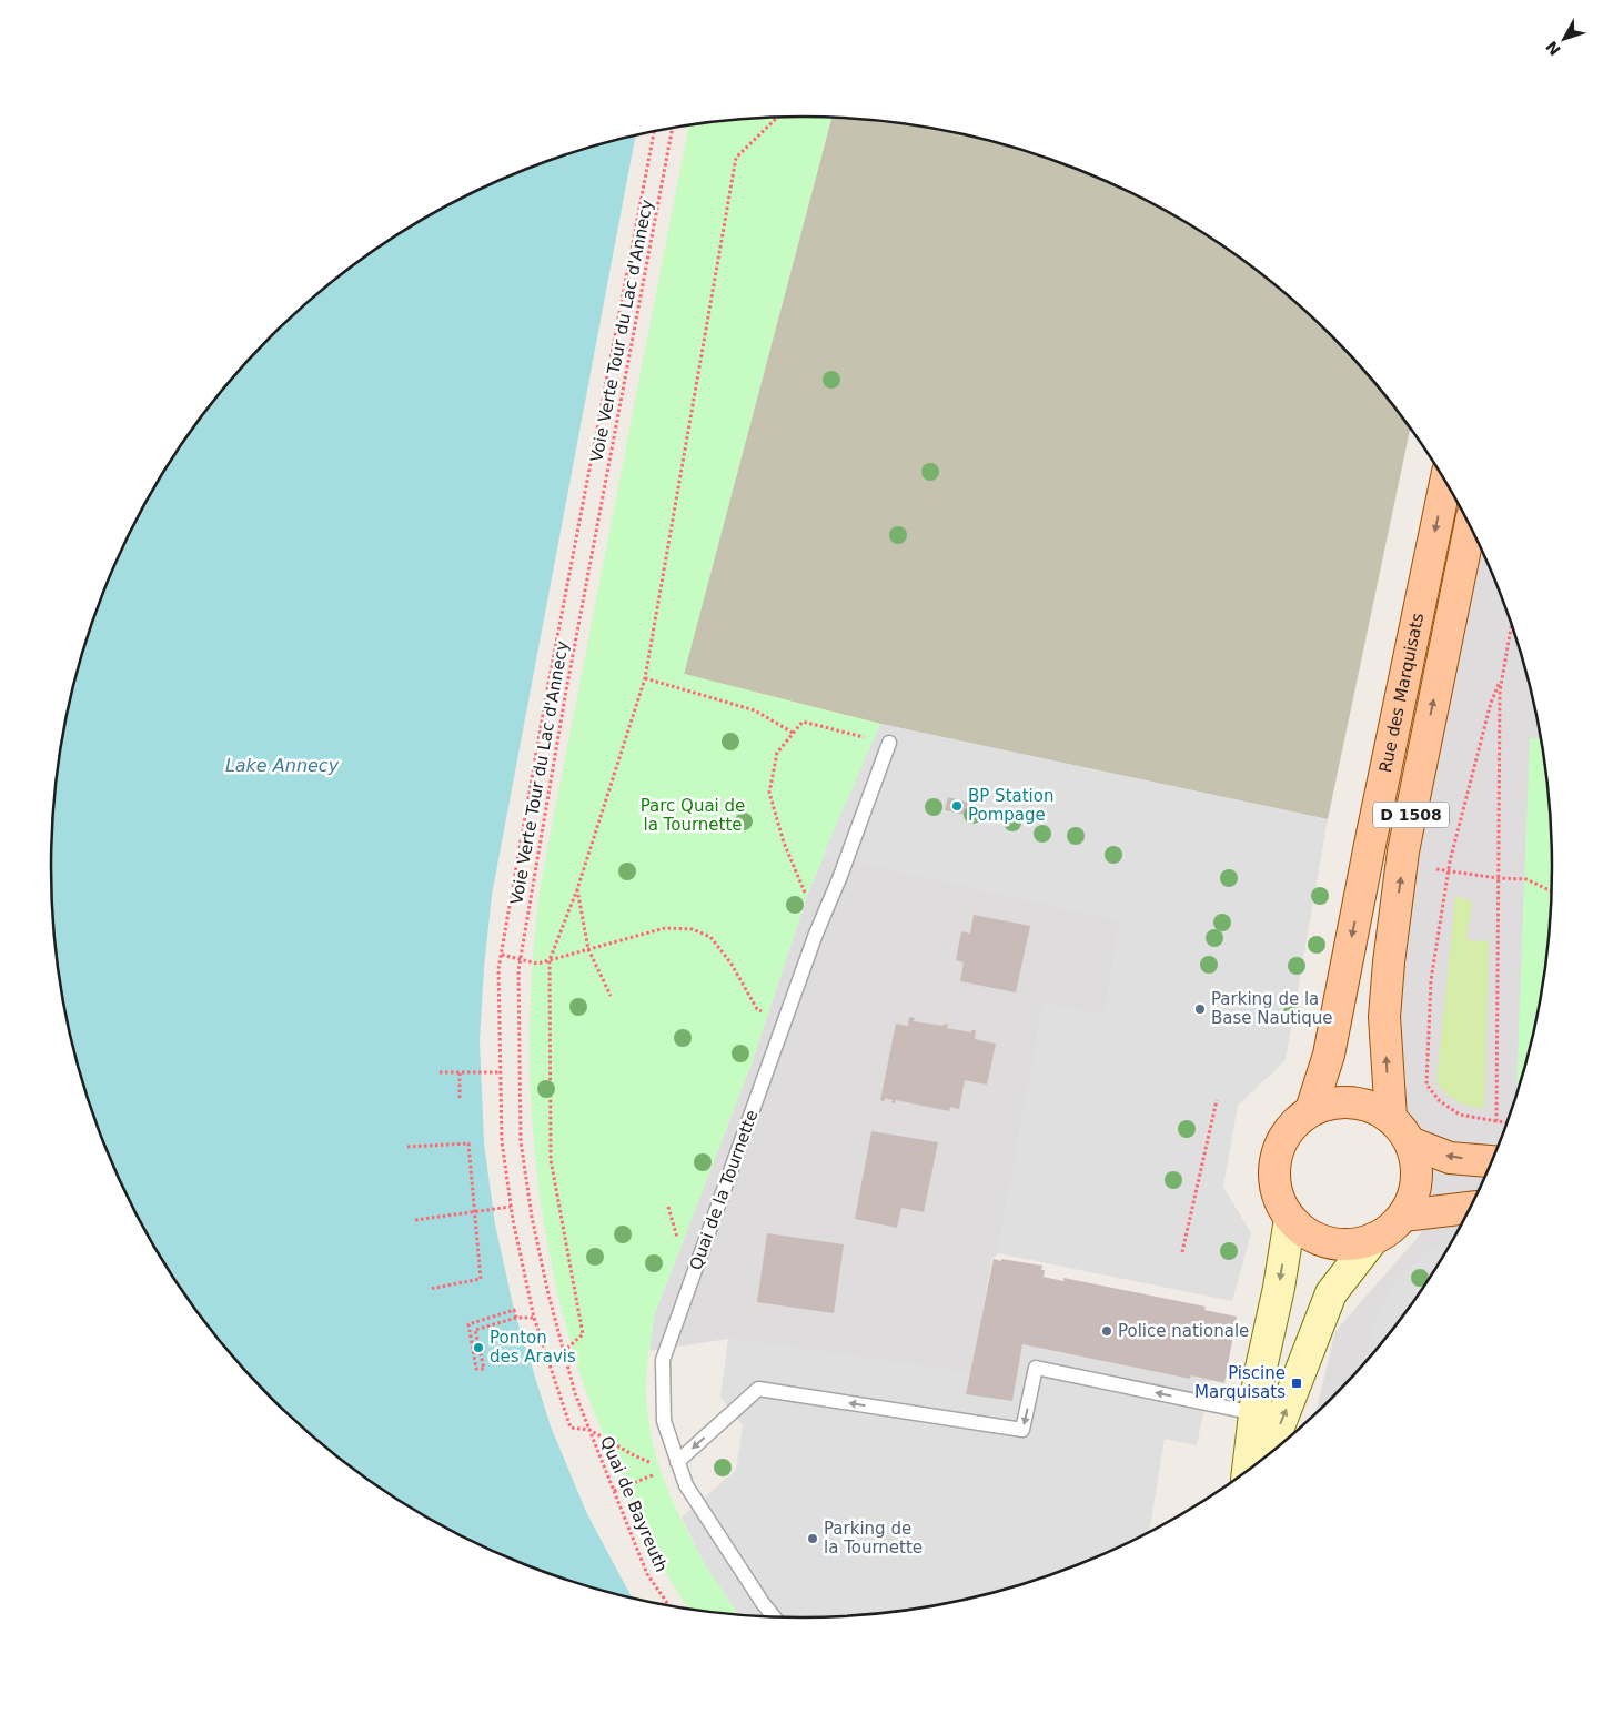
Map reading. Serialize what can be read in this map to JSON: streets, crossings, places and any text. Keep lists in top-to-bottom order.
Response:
{
  "streets": {
    "main road": ["Rue des Marquisats", "D 1508"],
    "lane": ["Quai de la Tournette"],
    "path": ["Voie Verte Tour du Lac d'Annecy", "Quai de Bayreuth"]
  },
  "crossings": [
    ["Voie Verte Tour du Lac d'Annecy", "Quai de Bayreuth"]
  ],
  "water": ["Lake Annecy"],
  "parks": ["Parc Quai de la Tournette"],
  "places": {
    "other": [
      "BP Station Pompage",
      "Parking de la Base Nautique",
      "Police nationale",
      "Ponton des Aravis",
      "Parking de la Tournette"
    ],
    "transit": ["Piscine Marquisats"]
  },
  "north": "bottom left"
}
